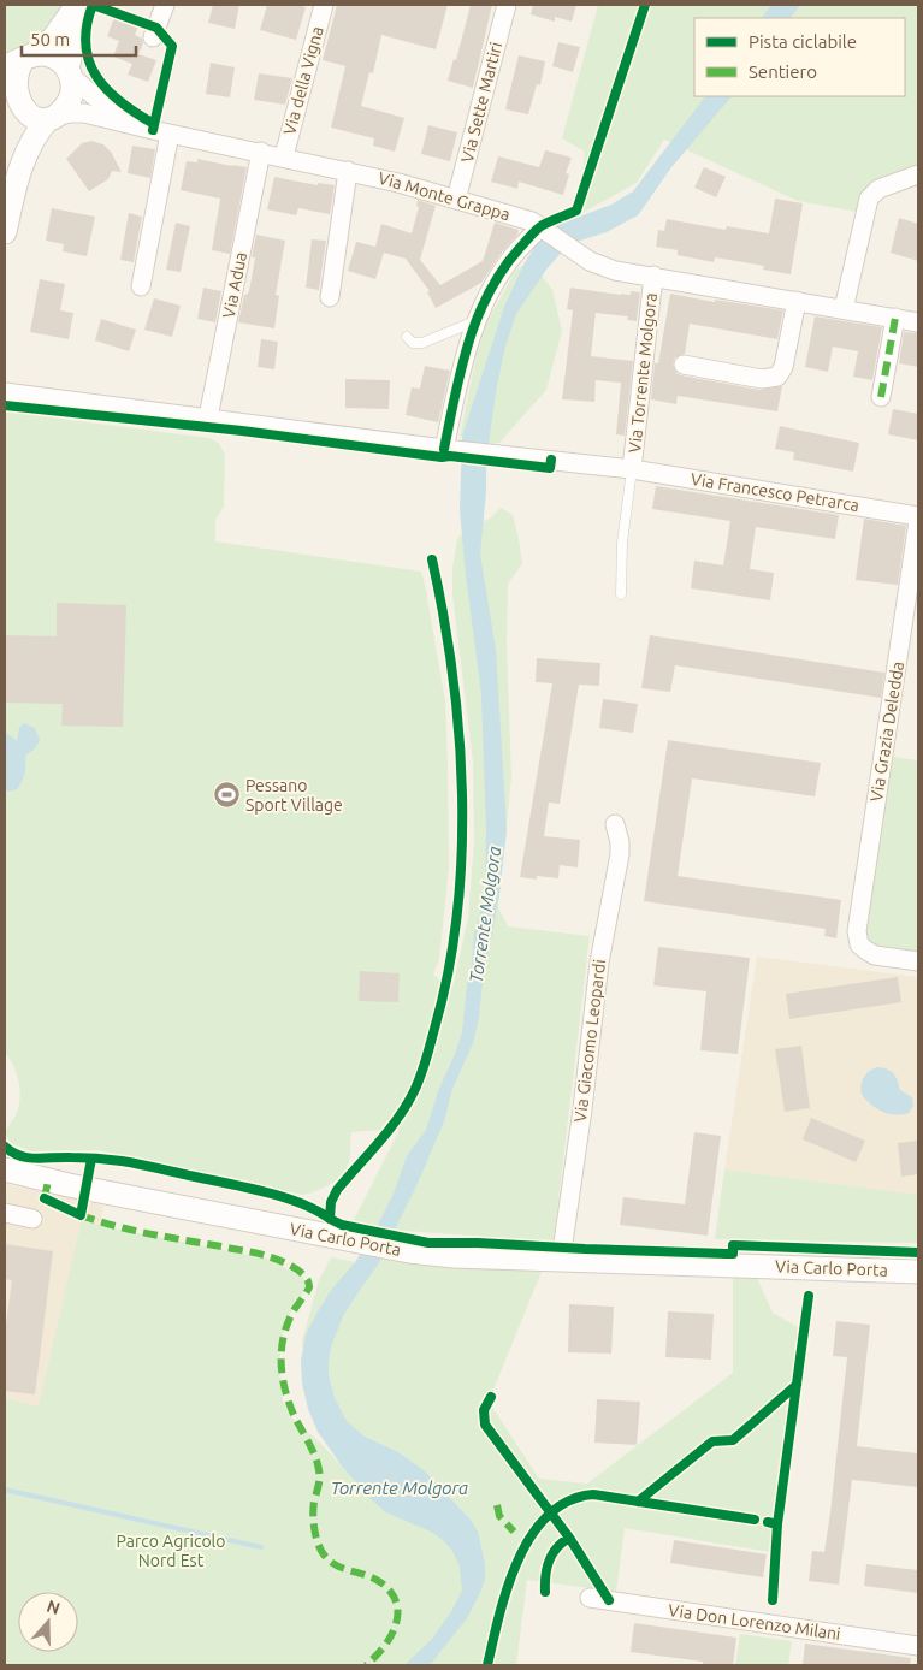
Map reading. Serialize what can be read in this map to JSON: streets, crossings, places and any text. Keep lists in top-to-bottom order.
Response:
{
  "streets": {
    "street": [
      "Via della Vigna",
      "Via Sette Martiri",
      "Via Monte Grappa",
      "Via Adua",
      "Via Torrente Molgora",
      "Via Francesco Petrarca",
      "Via Grazia Deledda",
      "Via Giacomo Leopardi",
      "Via Carlo Porta",
      "Via Don Lorenzo Milani"
    ]
  },
  "crossings": [
    ["Via della Vigna", "Via Monte Grappa"],
    ["Via Sette Martiri", "Via Monte Grappa"],
    ["Via Monte Grappa", "Via Adua"],
    ["Via Monte Grappa", "Via Torrente Molgora"],
    ["Via Adua", "Via Francesco Petrarca"],
    ["Via Torrente Molgora", "Via Francesco Petrarca"],
    ["Via Giacomo Leopardi", "Via Carlo Porta"]
  ],
  "water": ["Torrente Molgora"],
  "parks": ["Parco Agricolo Nord Est"],
  "places": {
    "sports": ["Pessano Sport Village"]
  },
  "legend": ["Pista ciclabile", "Sentiero"],
  "scale_bar": "50 m",
  "north": "top"
}
